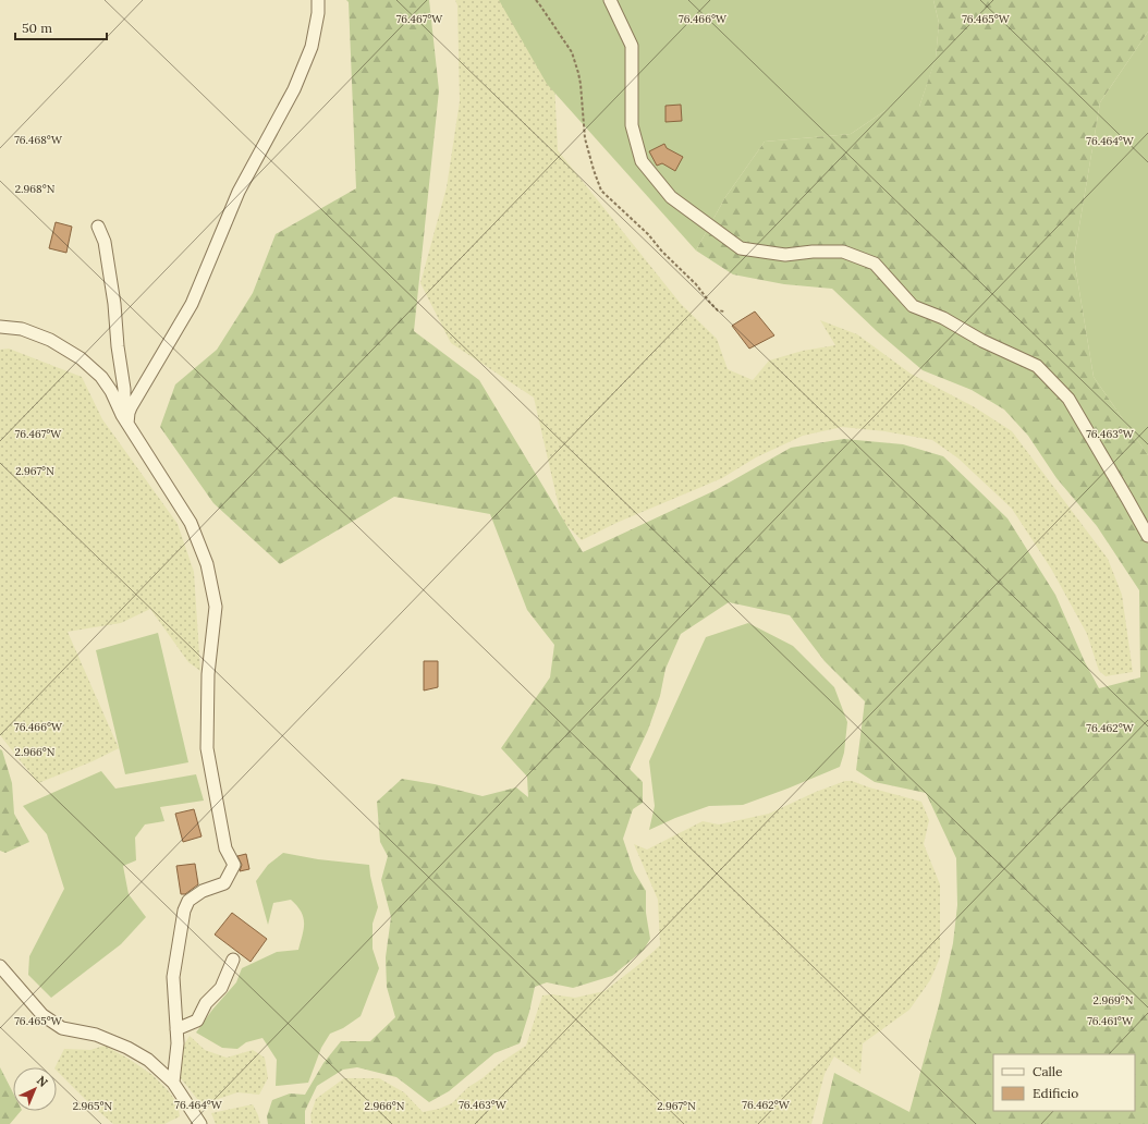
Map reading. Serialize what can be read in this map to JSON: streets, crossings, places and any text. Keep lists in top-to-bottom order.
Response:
{
  "legend": ["Calle", "Edificio"],
  "scale_bar": "50 m",
  "north": "top right",
  "coordinates": [
    "76.467°W",
    "76.466°W",
    "76.465°W",
    "76.468°W",
    "76.464°W",
    "2.968°N",
    "76.463°W",
    "2.967°N",
    "76.462°W",
    "2.966°N",
    "2.969°N",
    "76.461°W",
    "2.965°N"
  ]
}
